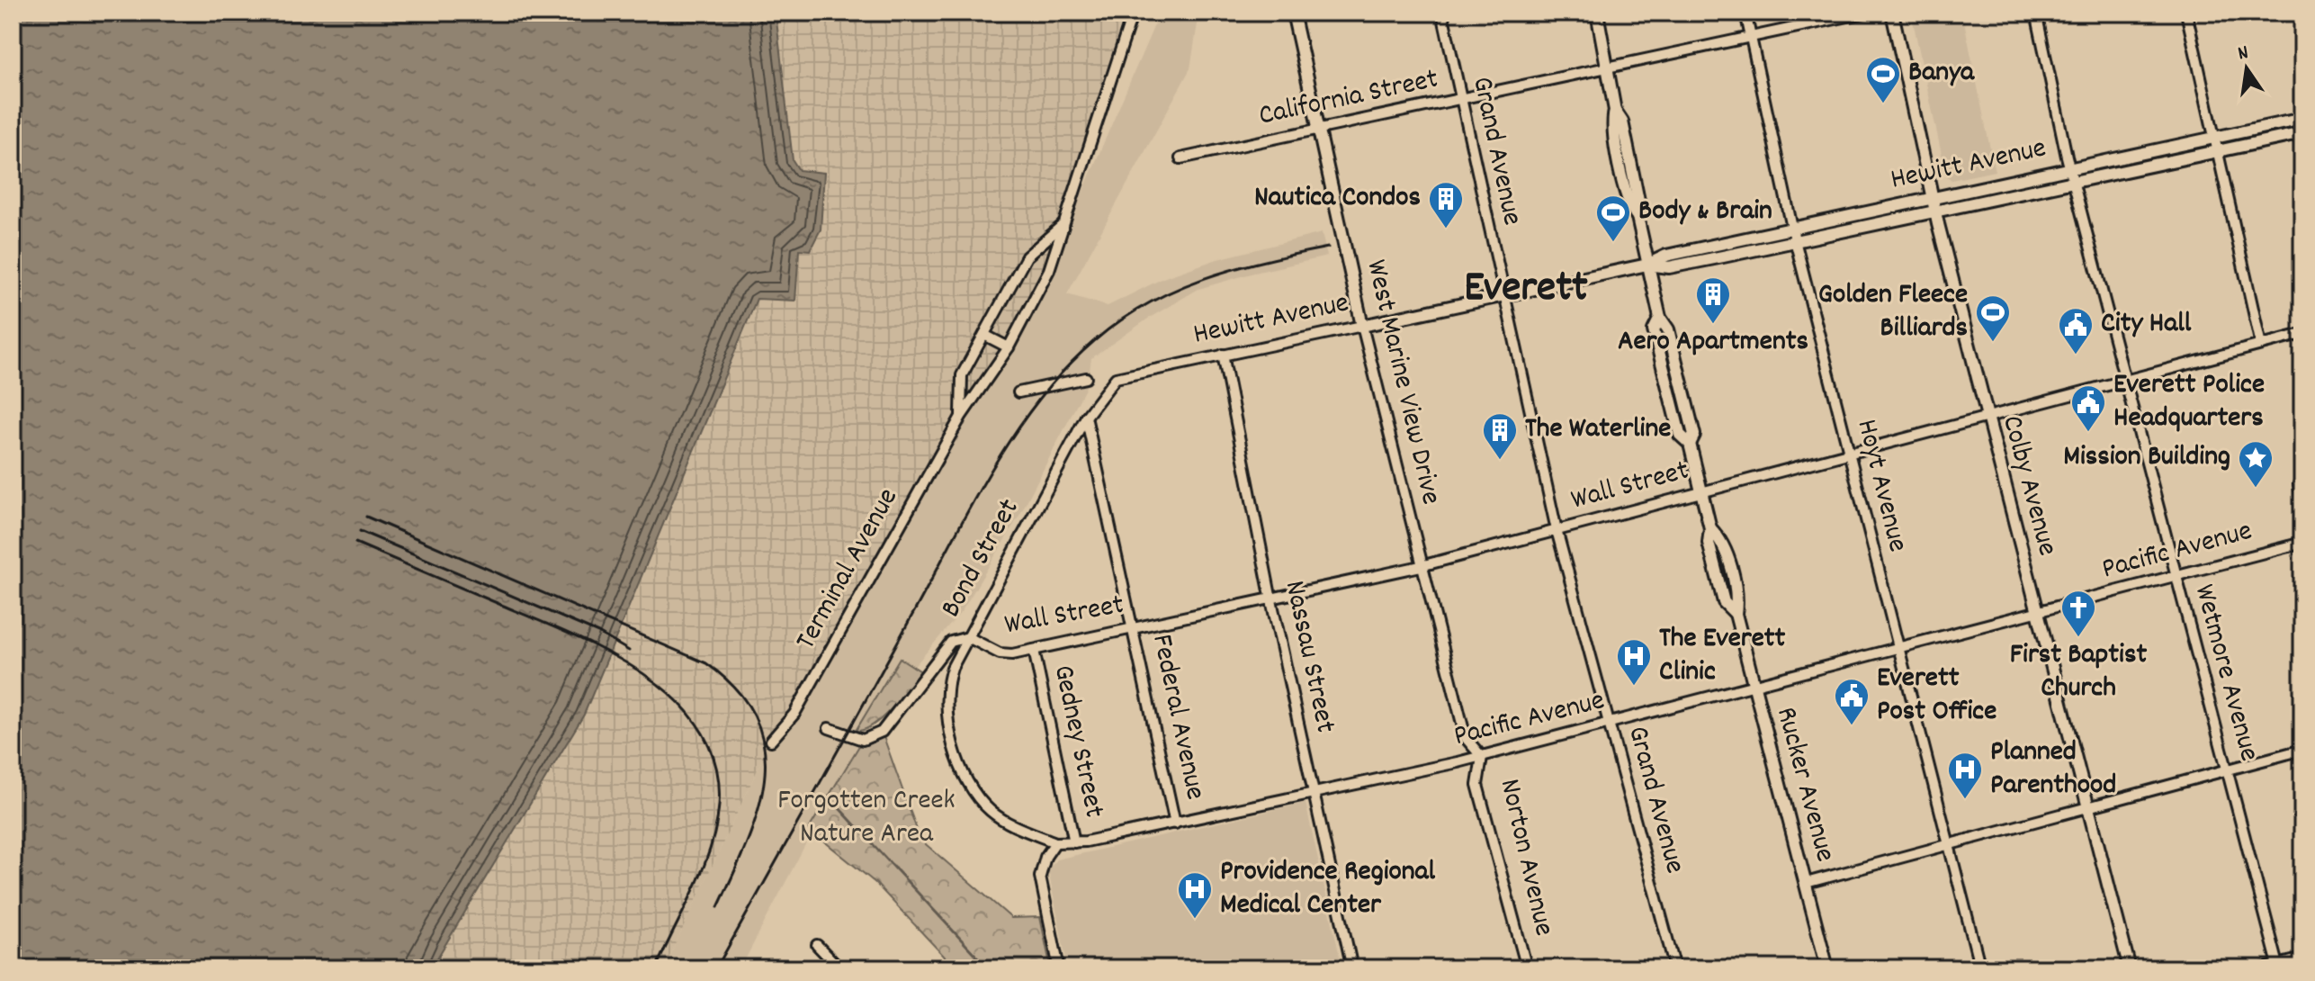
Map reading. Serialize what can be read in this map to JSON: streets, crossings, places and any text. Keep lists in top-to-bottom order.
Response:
{
  "streets": {
    "main road": [
      "Hewitt Avenue",
      "West Marine View Drive",
      "Colby Avenue",
      "Rucker Avenue"
    ],
    "street": [
      "California Street",
      "Grand Avenue",
      "Hoyt Avenue",
      "Wall Street",
      "Pacific Avenue",
      "Bond Street",
      "Terminal Avenue",
      "Nassau Street",
      "Wetmore Avenue",
      "Federal Avenue",
      "Gedney Street",
      "Norton Avenue"
    ]
  },
  "crossings": [
    ["California Street", "Grand Avenue"],
    ["California Street", "West Marine View Drive"],
    ["California Street", "Hoyt Avenue"],
    ["California Street", "Rucker Avenue"],
    ["Grand Avenue", "Hewitt Avenue"],
    ["Grand Avenue", "Wall Street"],
    ["Grand Avenue", "Pacific Avenue"],
    ["Hewitt Avenue", "West Marine View Drive"],
    ["Hewitt Avenue", "Hoyt Avenue"],
    ["Hewitt Avenue", "Colby Avenue"],
    ["Hewitt Avenue", "Bond Street"],
    ["Hewitt Avenue", "Nassau Street"],
    ["Hewitt Avenue", "Wetmore Avenue"],
    ["Hewitt Avenue", "Federal Avenue"],
    ["Hewitt Avenue", "Rucker Avenue"],
    ["West Marine View Drive", "Wall Street"],
    ["West Marine View Drive", "Pacific Avenue"],
    ["West Marine View Drive", "Norton Avenue"],
    ["Hoyt Avenue", "Wall Street"],
    ["Hoyt Avenue", "Pacific Avenue"],
    ["Colby Avenue", "Wall Street"],
    ["Colby Avenue", "Pacific Avenue"],
    ["Wall Street", "Bond Street"],
    ["Wall Street", "Nassau Street"],
    ["Wall Street", "Wetmore Avenue"],
    ["Wall Street", "Federal Avenue"],
    ["Wall Street", "Gedney Street"],
    ["Wall Street", "Rucker Avenue"],
    ["Pacific Avenue", "Nassau Street"],
    ["Pacific Avenue", "Wetmore Avenue"],
    ["Pacific Avenue", "Federal Avenue"],
    ["Pacific Avenue", "Gedney Street"],
    ["Pacific Avenue", "Rucker Avenue"],
    ["Pacific Avenue", "Norton Avenue"],
    ["Bond Street", "Federal Avenue"]
  ],
  "districts": ["Everett"],
  "parks": ["Forgotten Creek Nature Area"],
  "places": {
    "sports": ["Banya", "Body & Brain", "Golden Fleece Billiards"],
    "building": ["Nautica Condos", "Aero Apartments", "The Waterline"],
    "public building": ["City Hall", "Everett Police Headquarters", "Everett Post Office"],
    "place": ["Mission Building"],
    "church": ["First Baptist Church"],
    "hospital": ["The Everett Clinic", "Planned Parenthood", "Providence Regional Medical Center"]
  },
  "north": "top"
}
